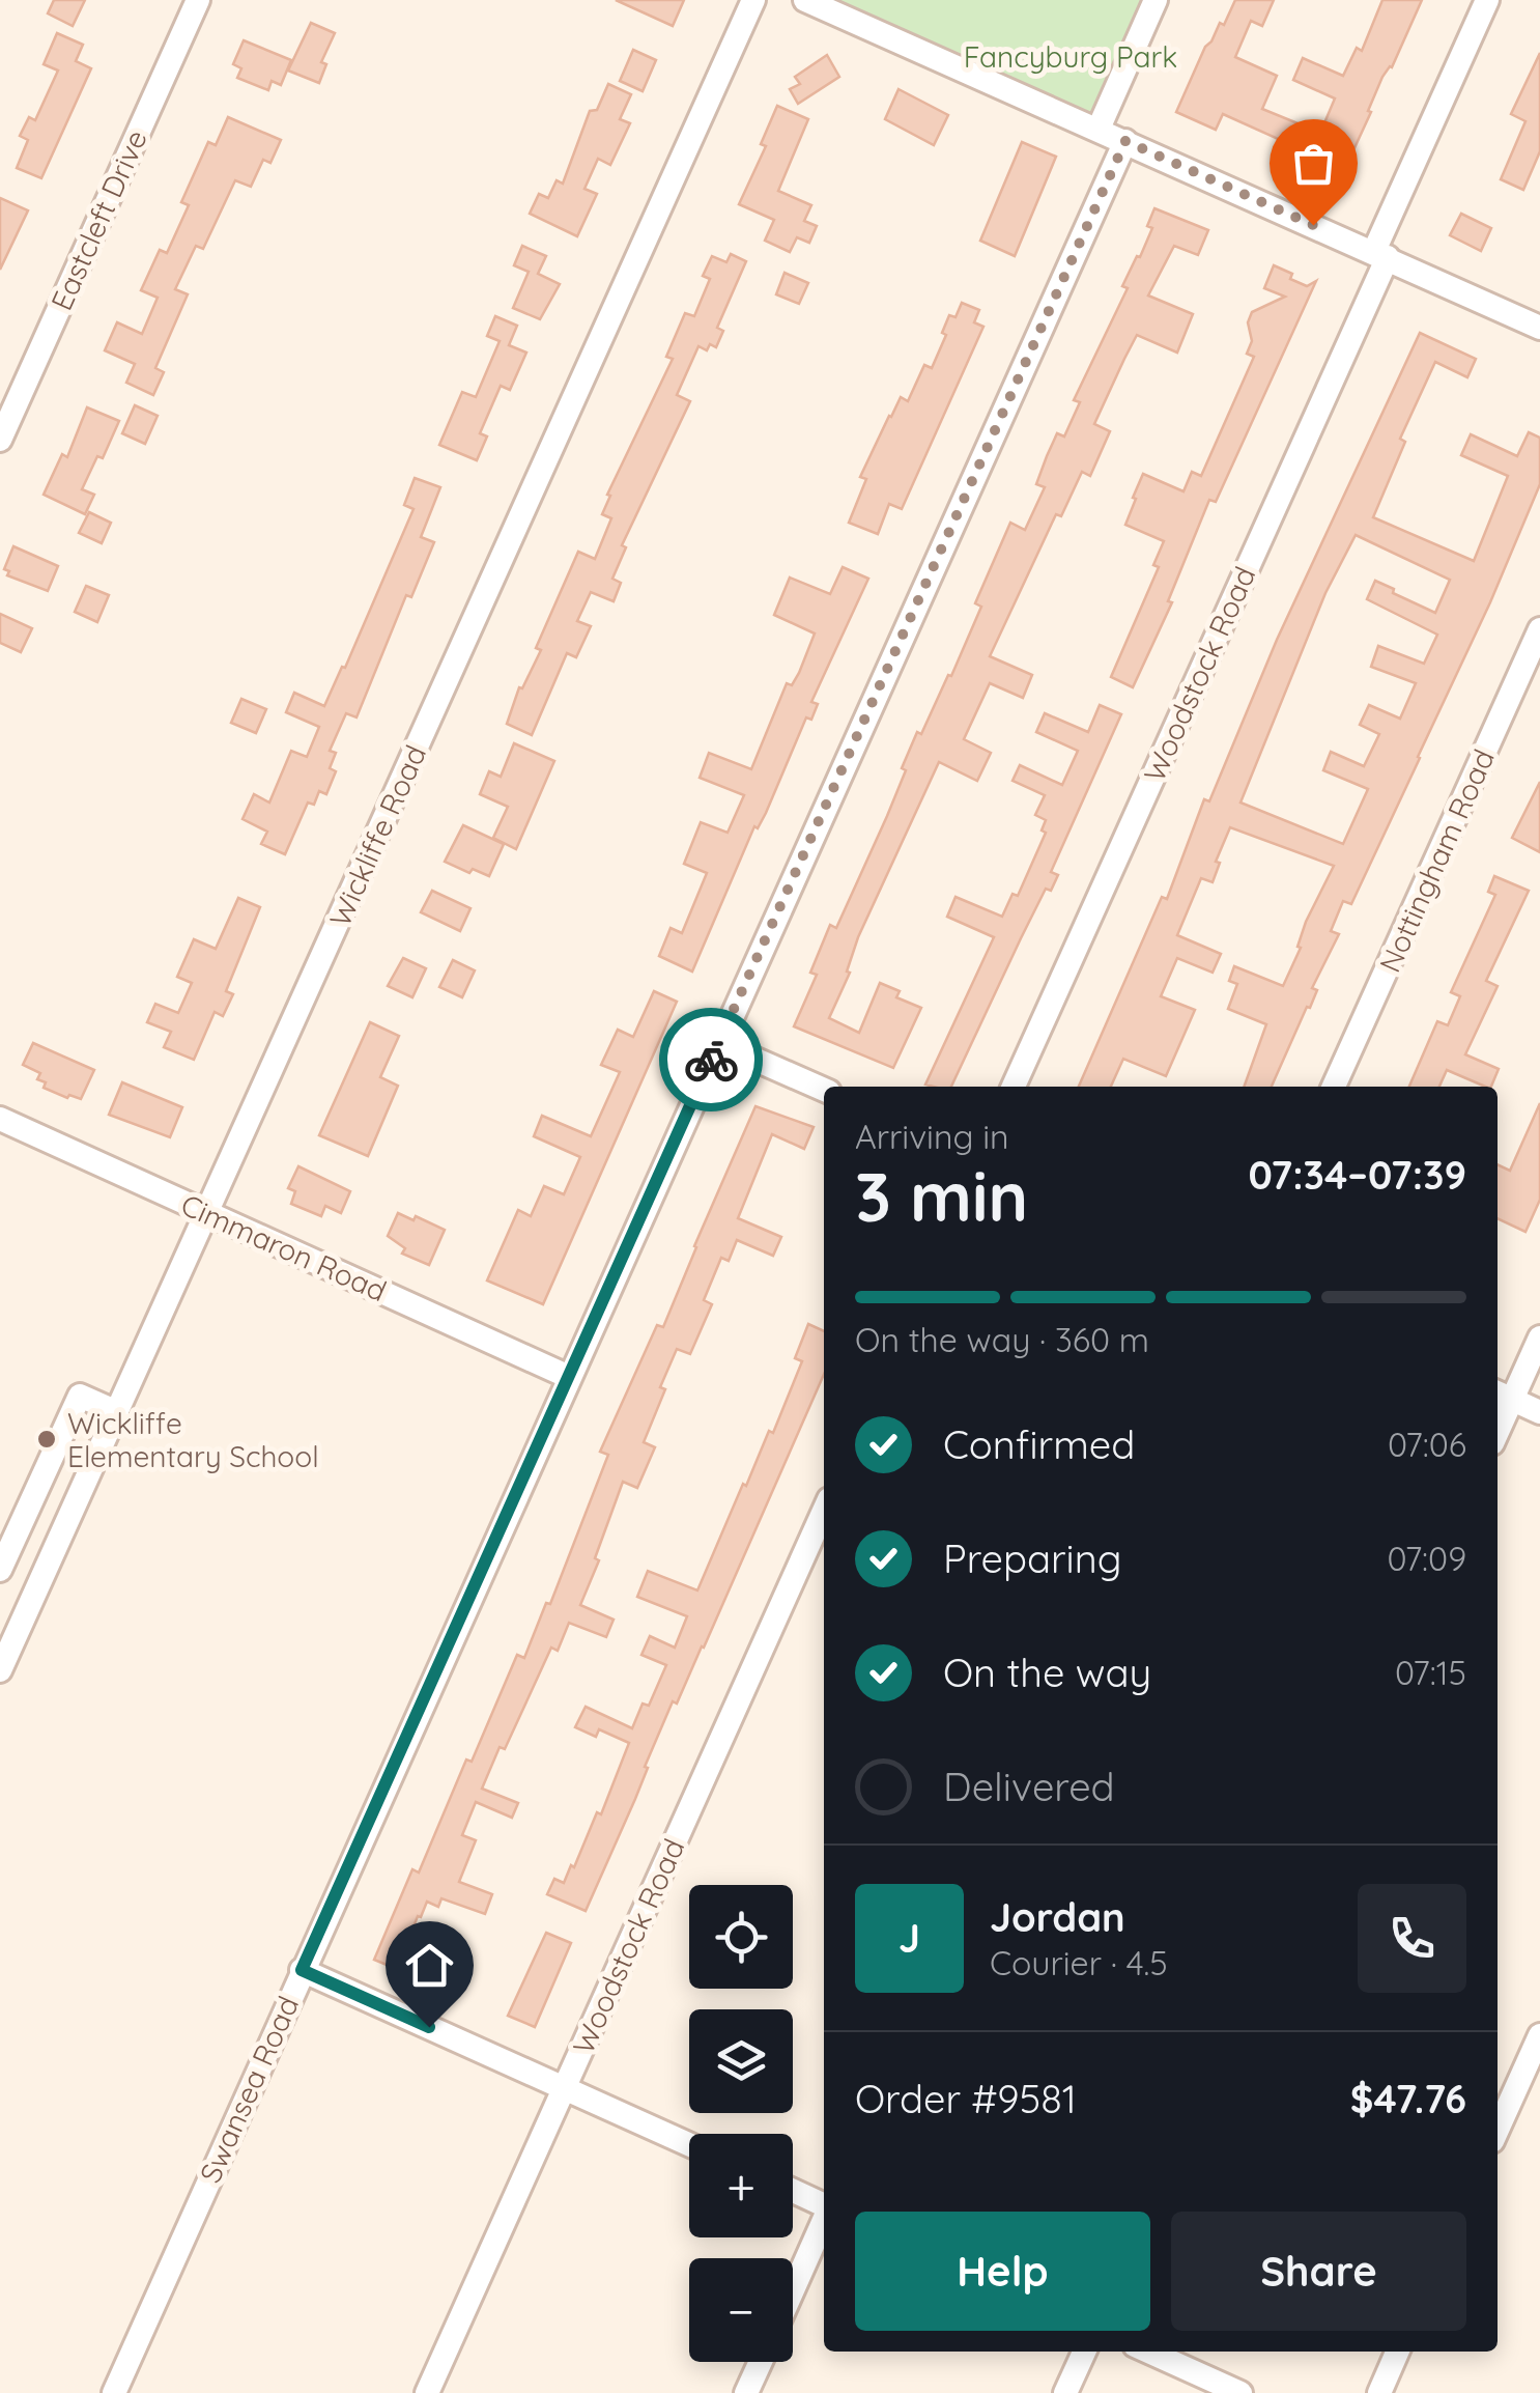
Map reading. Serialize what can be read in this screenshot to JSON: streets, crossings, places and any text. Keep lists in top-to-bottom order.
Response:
{
  "streets": {
    "street": [
      "Eastcleft Drive",
      "Woodstock Road",
      "Wickliffe Road",
      "Nottingham Road",
      "Cimmaron Road",
      "Swansea Road"
    ]
  },
  "crossings": [
    ["Wickliffe Road", "Cimmaron Road"],
    ["Cimmaron Road", "Swansea Road"]
  ],
  "parks": ["Fancyburg Park"],
  "places": ["Wickliffe Elementary School"],
  "page": {
    "heading": ["3 min", "Arriving in", "07:34–07:39"],
    "panel": [
      "Jordan",
      "Courier · 4.5",
      "Order #9581",
      "$47.76"
    ],
    "bar": "On the way · 360 m",
    "list": [
      ["Confirmed", "07:06"],
      ["Preparing", "07:09"],
      ["On the way", "07:15"],
      "Delivered"
    ],
    "round": "J",
    "map_buttons": ["+", "−"],
    "buttons": ["Help", "Share"]
  }
}
